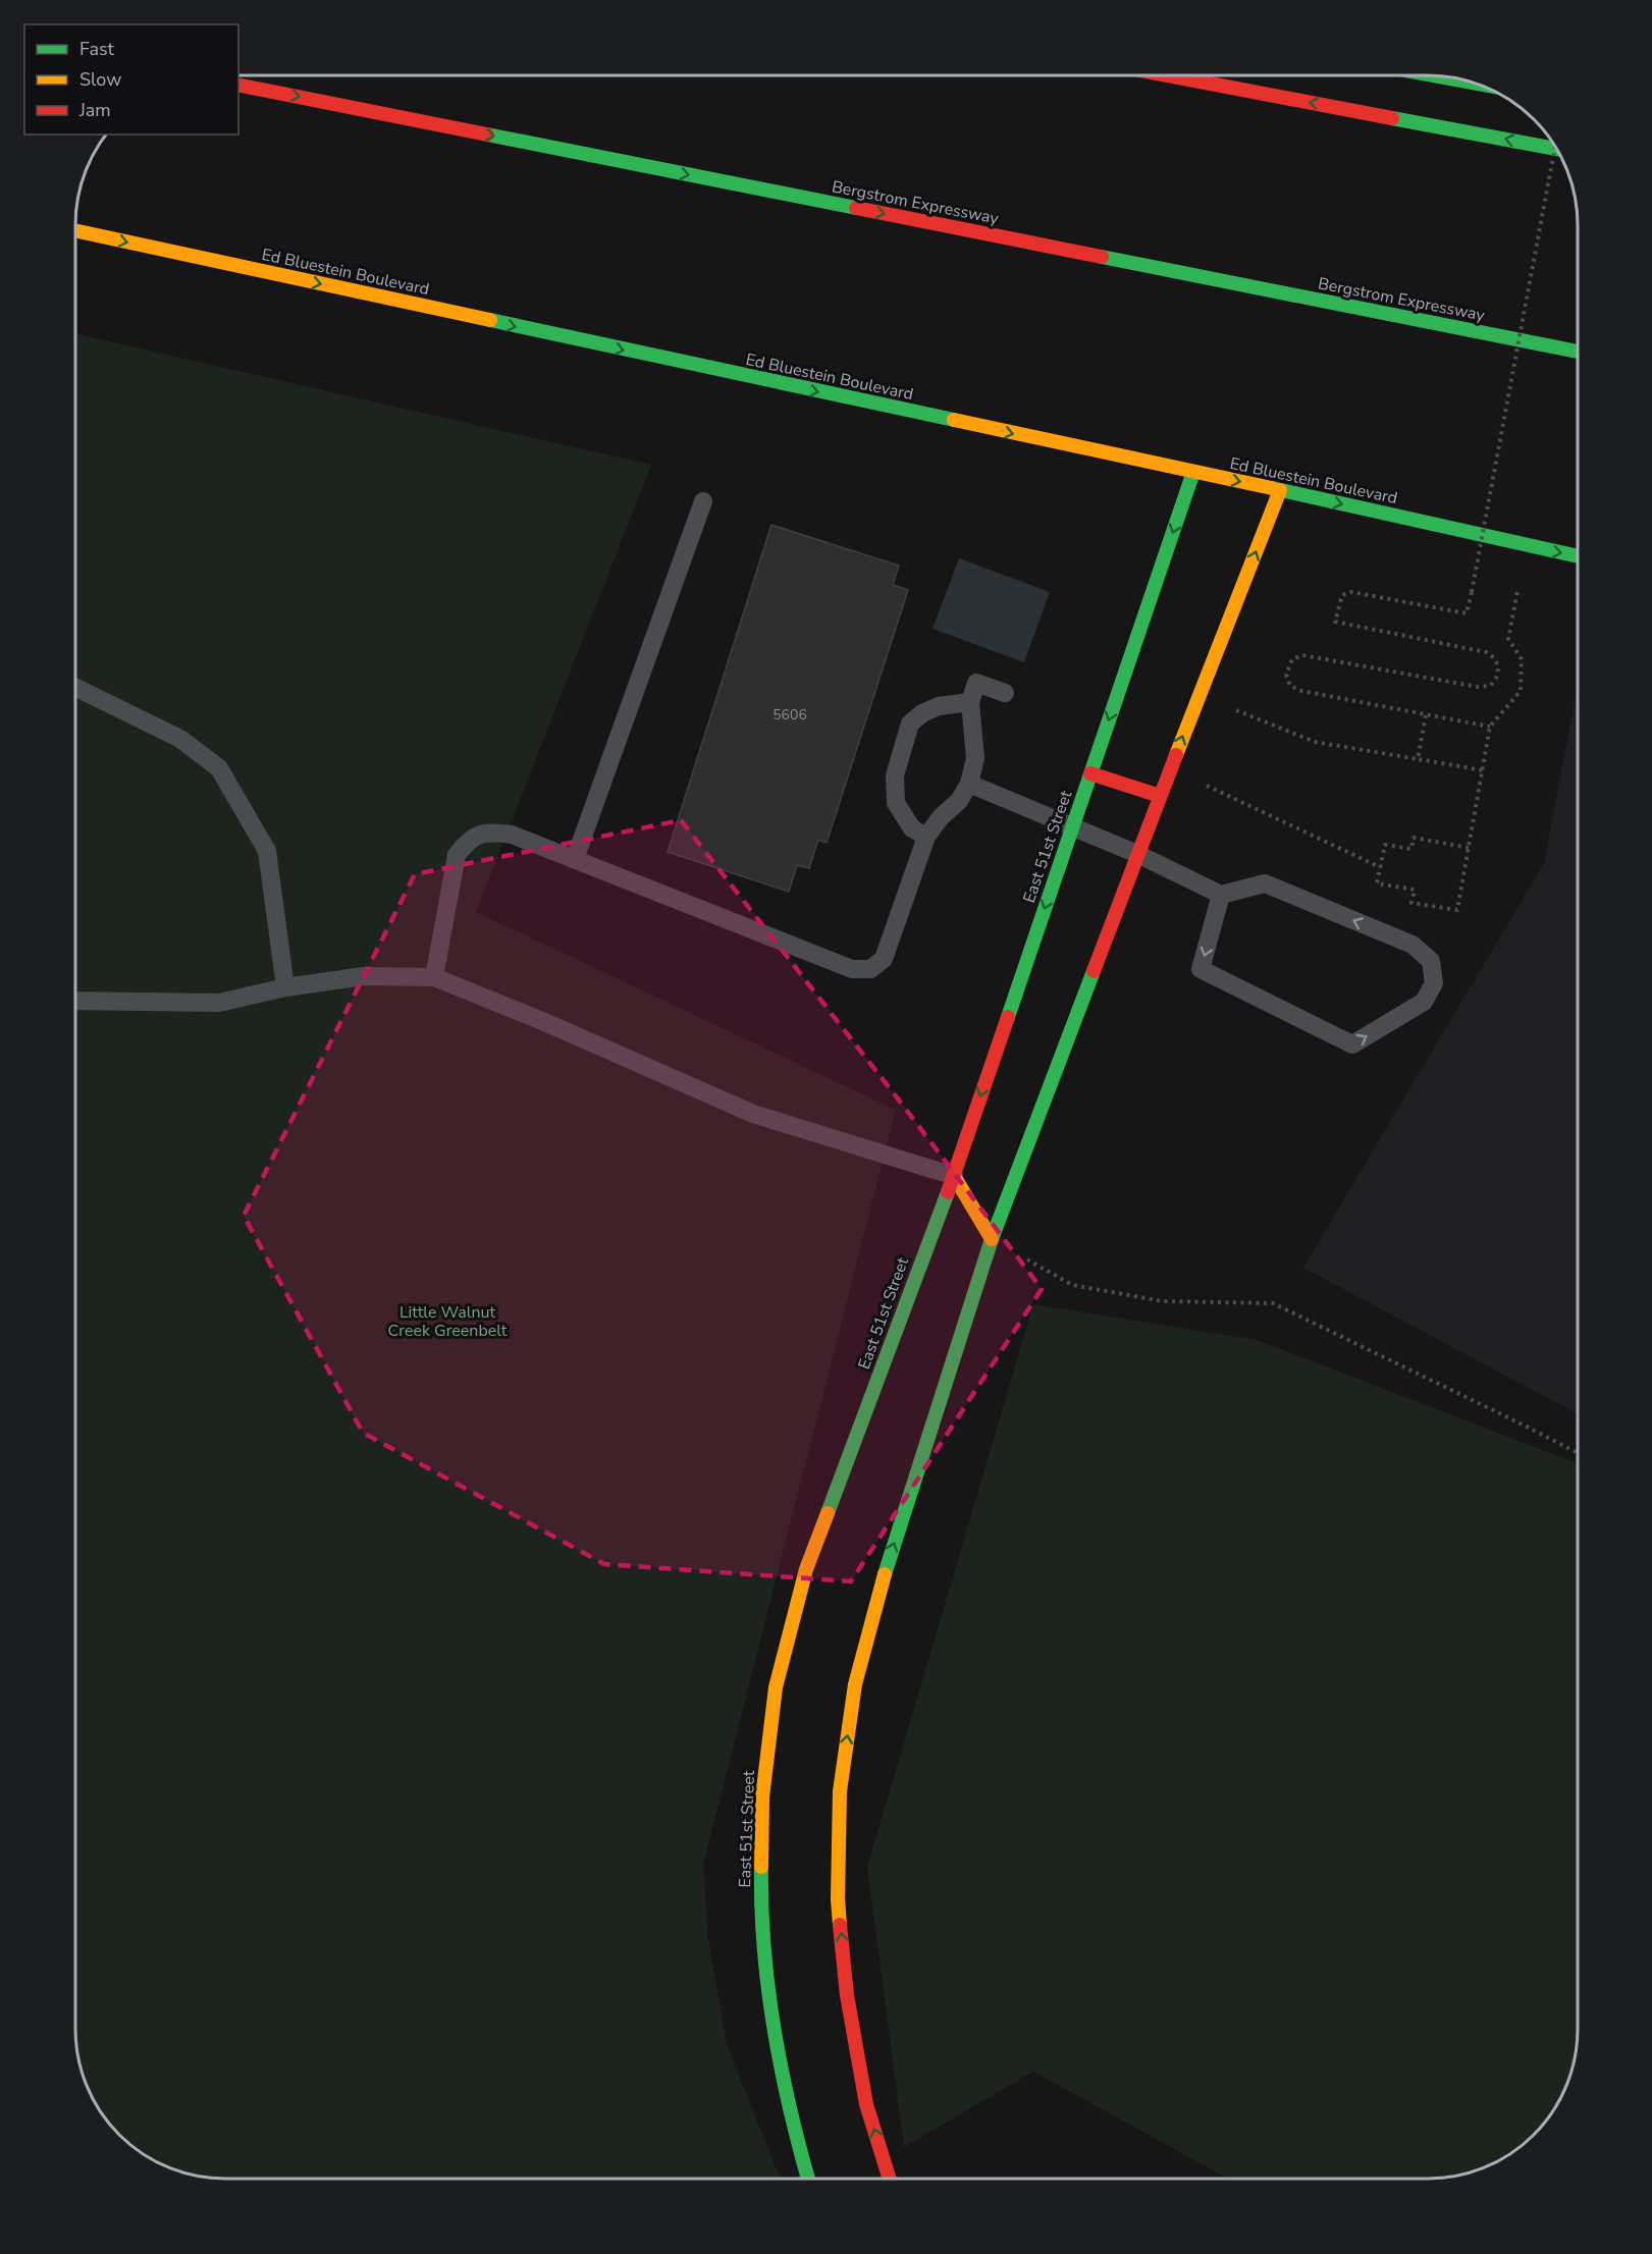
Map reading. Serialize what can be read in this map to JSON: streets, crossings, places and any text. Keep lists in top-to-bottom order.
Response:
{
  "streets": {
    "main road": ["Bergstrom Expressway", "Ed Bluestein Boulevard", "East 51st Street"]
  },
  "crossings": [
    ["Ed Bluestein Boulevard", "East 51st Street"]
  ],
  "one_way": ["Bergstrom Expressway", "Ed Bluestein Boulevard"],
  "parks": ["Little Walnut Creek Greenbelt"],
  "house_numbers": ["5606"],
  "legend": ["Fast", "Slow", "Jam"]
}
